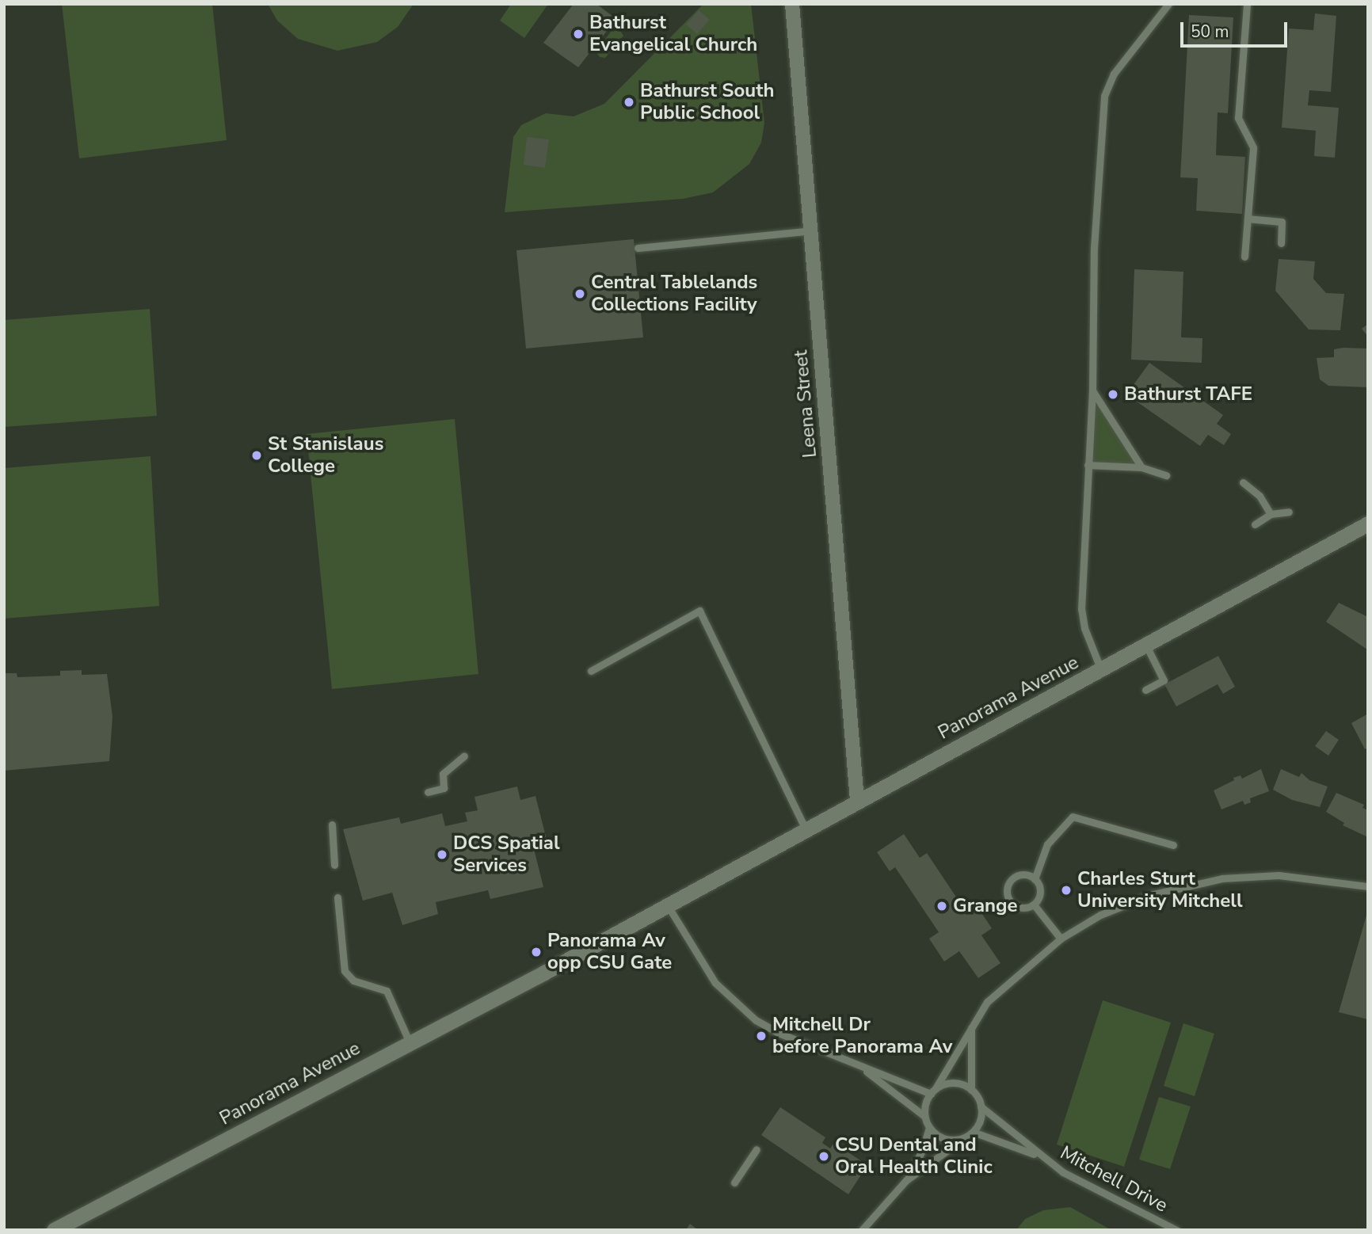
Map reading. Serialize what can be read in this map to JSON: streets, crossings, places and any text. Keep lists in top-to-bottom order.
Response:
{
  "streets": {
    "street": ["Leena Street", "Panorama Avenue"],
    "lane": ["Mitchell Drive"]
  },
  "crossings": [
    ["Leena Street", "Panorama Avenue"]
  ],
  "places": [
    "Bathurst Evangelical Church",
    "Bathurst South Public School",
    "Central Tablelands Collections Facility",
    "Bathurst TAFE",
    "St Stanislaus College",
    "DCS Spatial Services",
    "Charles Sturt University Mitchell",
    "Grange",
    "Panorama Av opp CSU Gate",
    "Mitchell Dr before Panorama Av",
    "CSU Dental and Oral Health Clinic"
  ],
  "scale_bar": "50 m"
}
